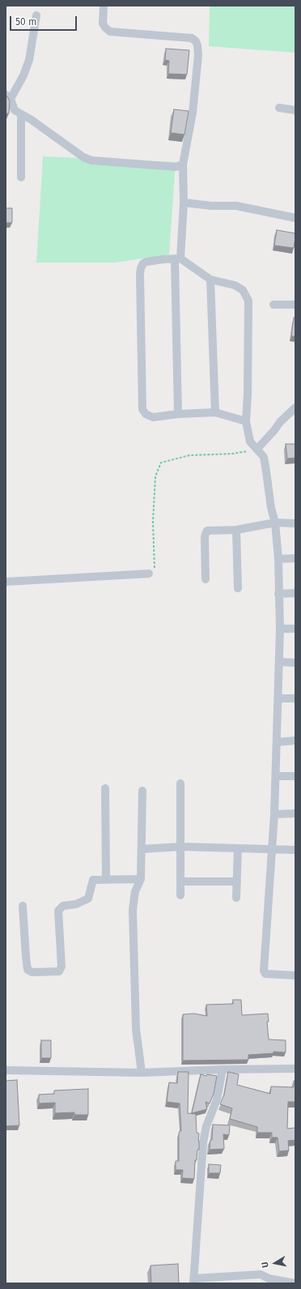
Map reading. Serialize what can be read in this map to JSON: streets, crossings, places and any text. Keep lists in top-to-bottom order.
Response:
{
  "scale_bar": "50 m",
  "north": "left"
}
